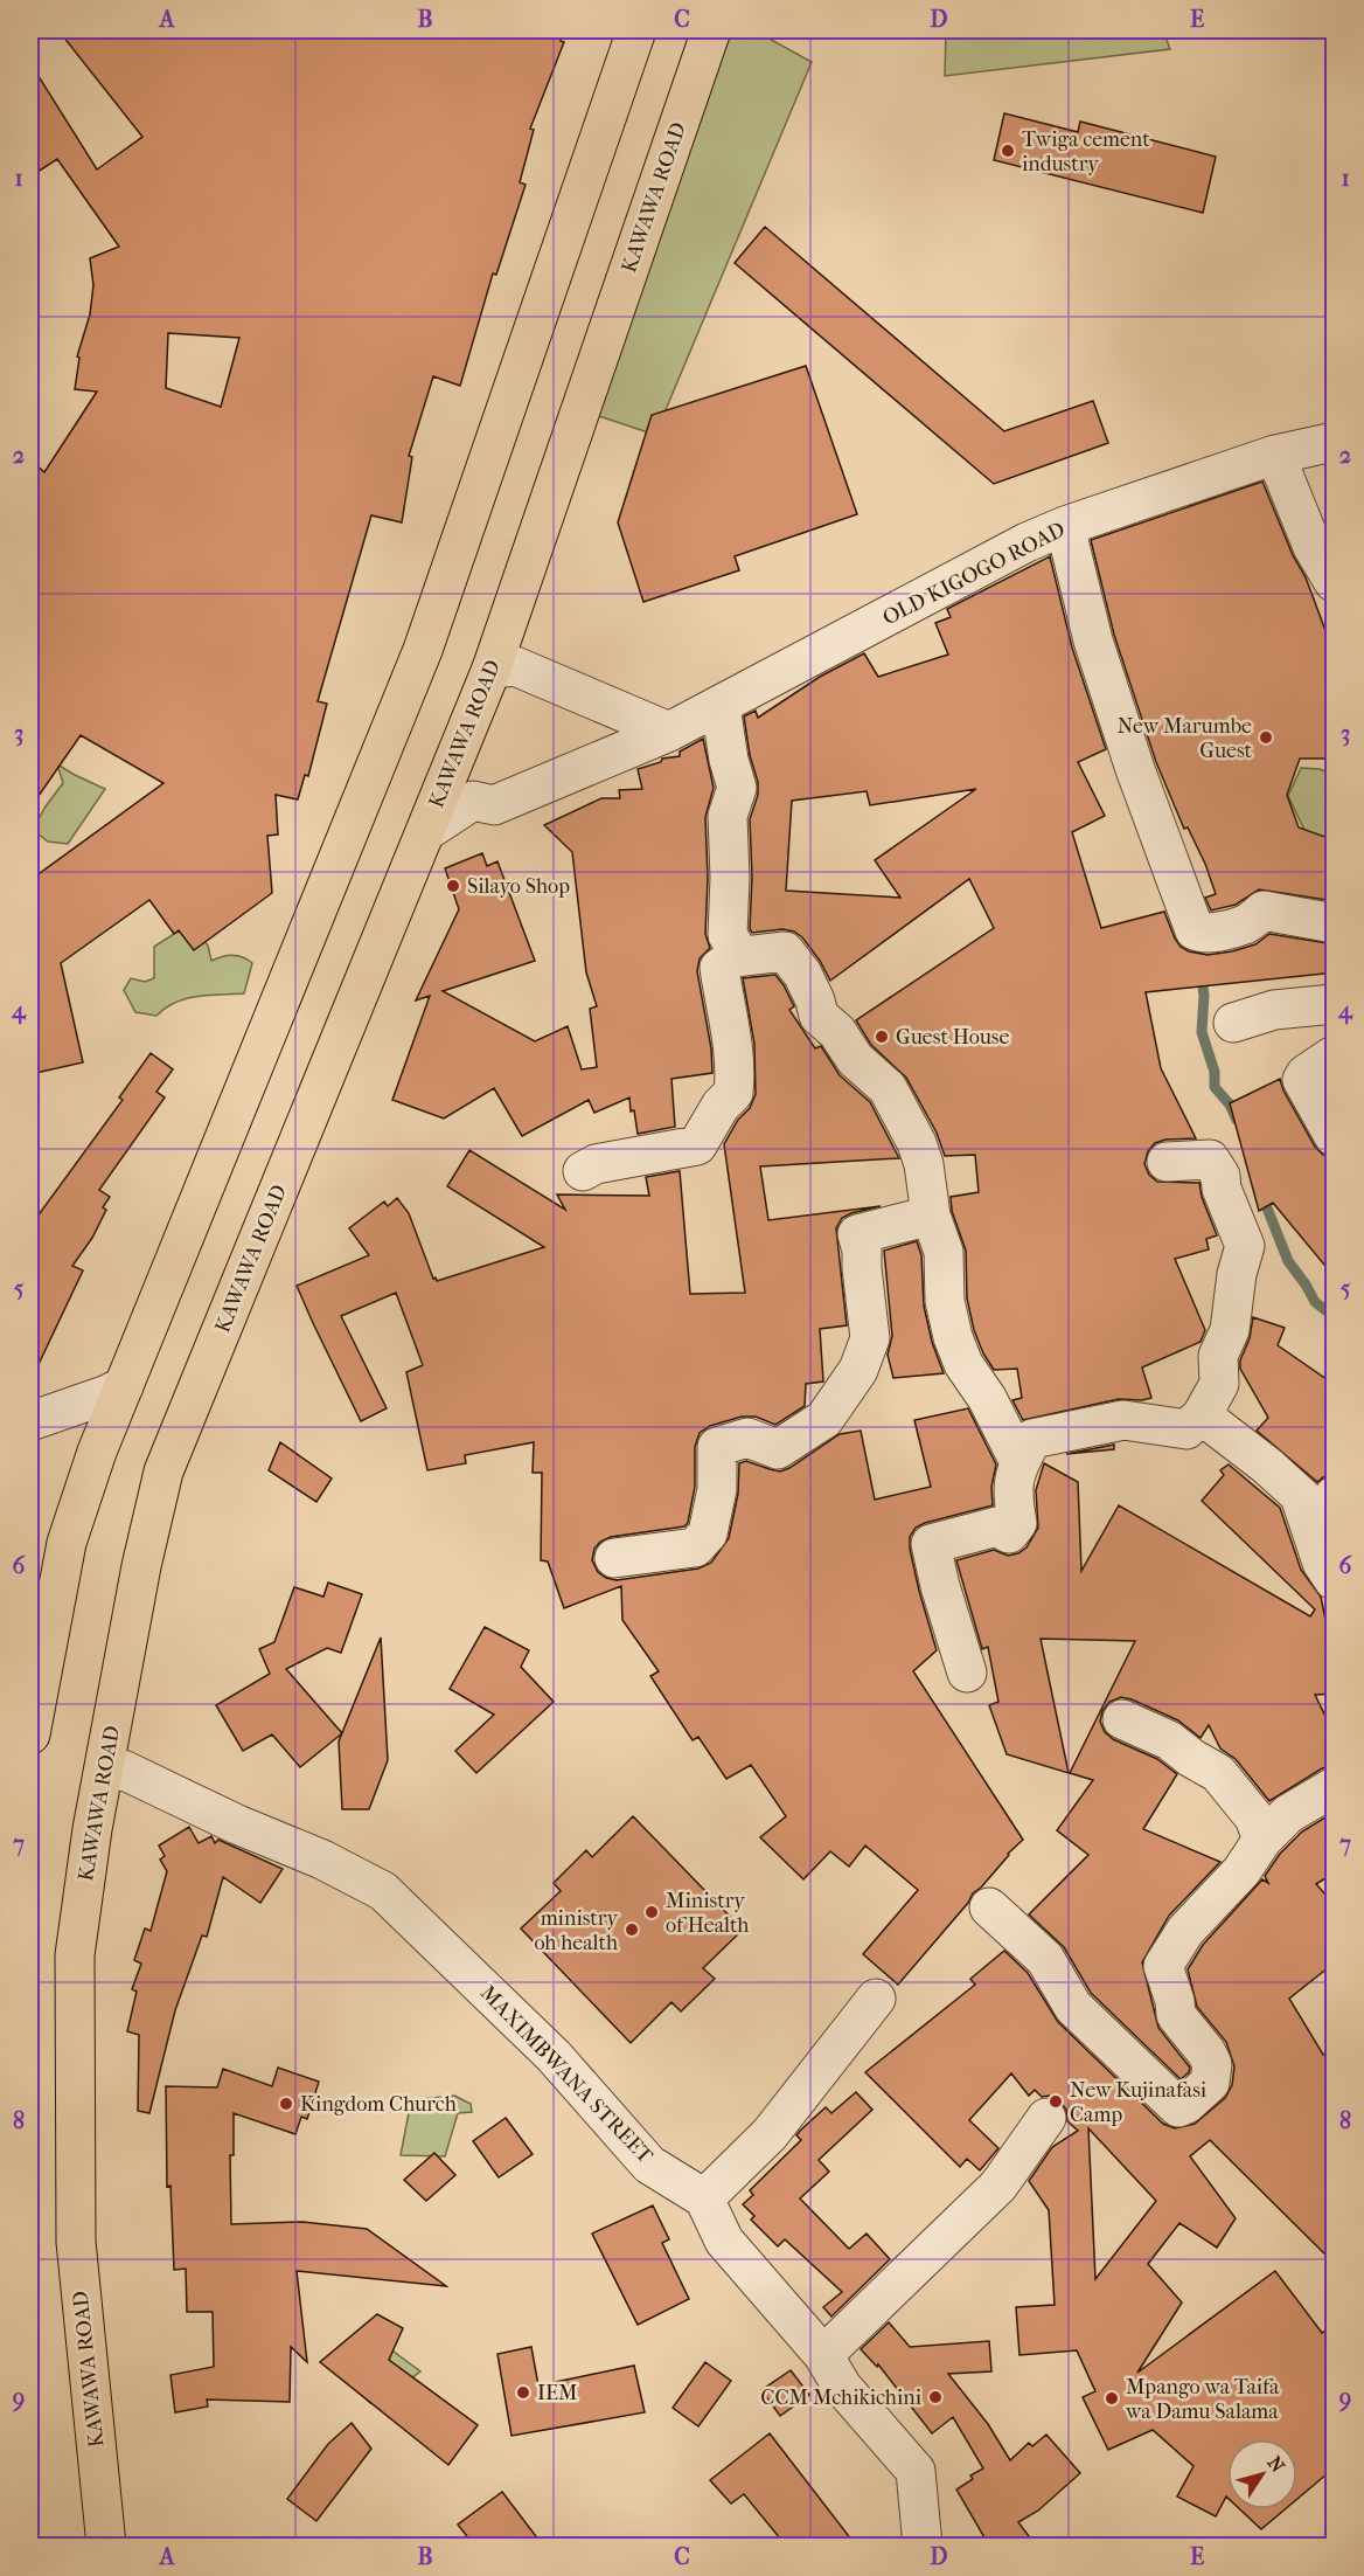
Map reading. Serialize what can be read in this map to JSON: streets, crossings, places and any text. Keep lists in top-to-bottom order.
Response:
{
  "streets": {
    "main road": ["KAWAWA ROAD"],
    "street": ["OLD KIGOGO ROAD", "MAXIMBWANA STREET"]
  },
  "crossings": [
    ["KAWAWA ROAD", "OLD KIGOGO ROAD"],
    ["KAWAWA ROAD", "MAXIMBWANA STREET"]
  ],
  "places": [
    "Twiga cement industry",
    "New Marumbe Guest",
    "Silayo Shop",
    "Guest House",
    "Ministry of Health",
    "ministry oh health",
    "New Kujinafasi Camp",
    "Kingdom Church",
    "IEM",
    "CCM Mchikichini",
    "Mpango wa Taifa wa Damu Salama"
  ],
  "north": "top right",
  "grid": {
    "columns": [
      "A",
      "B",
      "C",
      "D",
      "E"
    ],
    "rows": [
      "1",
      "2",
      "3",
      "4",
      "5",
      "6",
      "7",
      "8",
      "9"
    ]
  }
}
